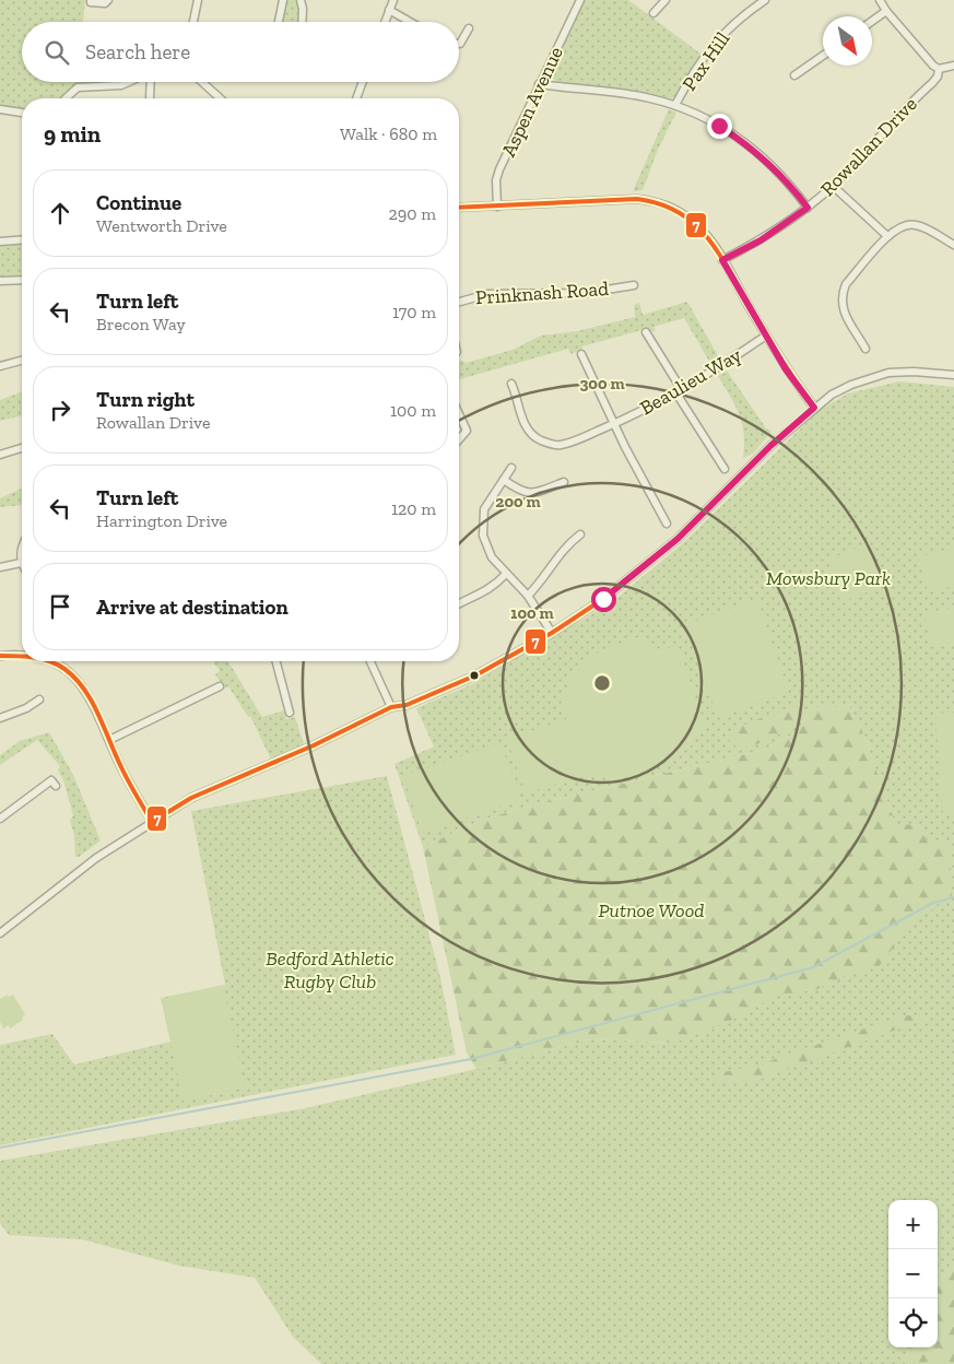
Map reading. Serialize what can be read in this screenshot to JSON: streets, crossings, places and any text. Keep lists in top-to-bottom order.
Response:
{
  "streets": {
    "street": [
      "Pax Hill",
      "Aspen Avenue",
      "Rowallan Drive",
      "Prinknash Road",
      "Beaulieu Way"
    ]
  },
  "parks": ["Mowsbury Park", "Putnoe Wood", "Bedford Athletic Rugby Club"],
  "lines": ["transit line 7"],
  "north": "bottom right",
  "page": {
    "search": "Search here",
    "heading": ["9 min", "Walk · 680 m"],
    "list": [
      ["Continue", "Wentworth Drive", "290 m"],
      ["Turn left", "Brecon Way", "170 m"],
      ["Turn right", "Rowallan Drive", "100 m"],
      ["Turn left", "Harrington Drive", "120 m"],
      "Arrive at destination"
    ],
    "map_buttons": ["+", "−"]
  },
  "rings": ["300 m", "200 m", "100 m"]
}
